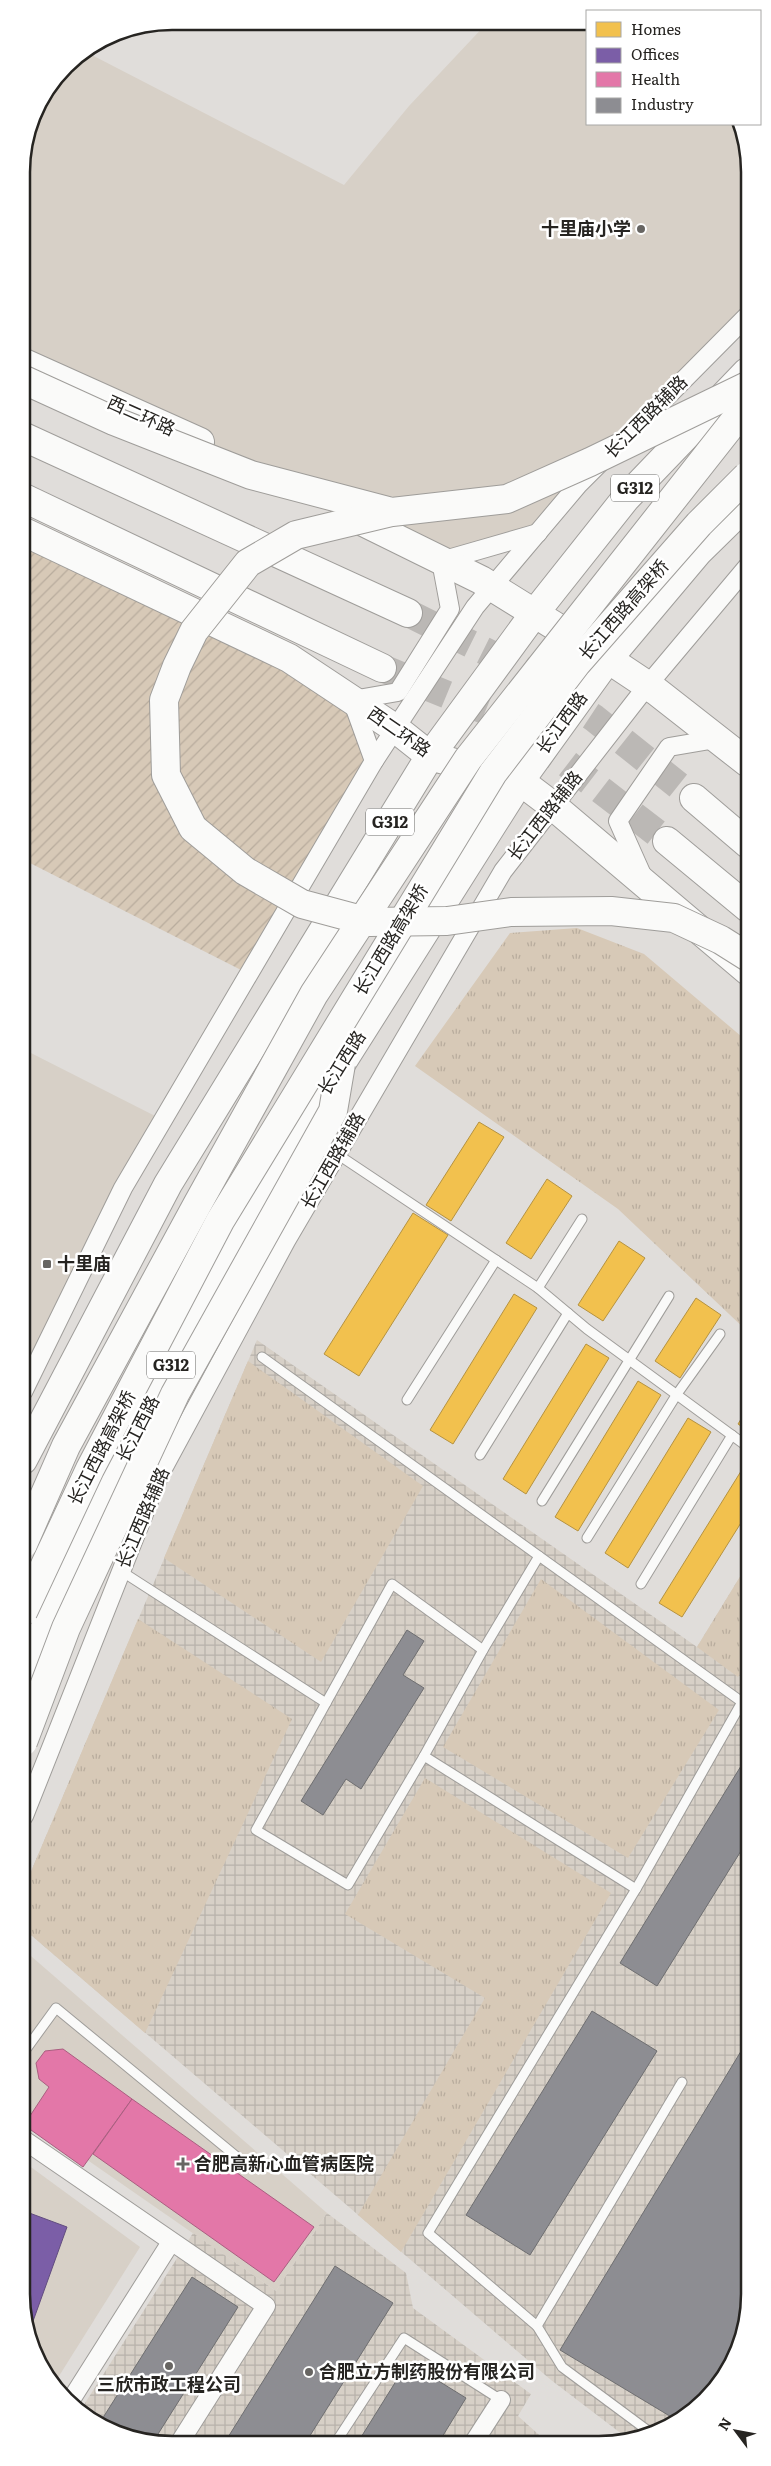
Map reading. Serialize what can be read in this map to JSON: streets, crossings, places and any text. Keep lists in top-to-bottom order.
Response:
{
  "streets": {
    "highway": [
      "西二环路",
      "G312",
      "长江西路高架桥",
      "长江西路"
    ],
    "street": ["长江西路辅路"]
  },
  "crossings": [
    ["西二环路", "长江西路辅路"],
    ["西二环路", "G312"],
    ["西二环路", "长江西路"]
  ],
  "places": {
    "other": ["十里庙小学", "三欣市政工程公司", "合肥立方制药股份有限公司"],
    "transit": ["十里庙"],
    "health": ["合肥高新心血管病医院"]
  },
  "legend": [
    "Homes",
    "Offices",
    "Health",
    "Industry"
  ],
  "north": "top left"
}
